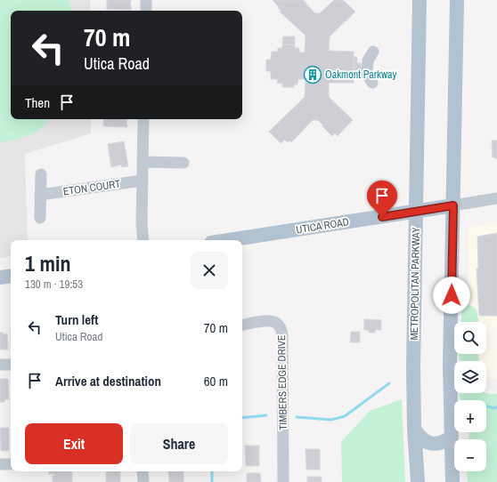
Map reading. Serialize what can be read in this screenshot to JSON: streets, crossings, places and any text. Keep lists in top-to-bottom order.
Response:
{
  "streets": {
    "main road": ["UTICA ROAD", "METROPOLITAN PARKWAY"],
    "street": ["ETON COURT", "TIMBERS EDGE DRIVE"]
  },
  "crossings": [
    ["UTICA ROAD", "METROPOLITAN PARKWAY"]
  ],
  "places": {
    "building": ["Oakmont Parkway"]
  },
  "page": {
    "turn": ["70 m", "Utica Road"],
    "then": "Then",
    "heading": ["1 min", "130 m · 19:53"],
    "list": [
      {
        "name": "Turn left",
        "note": "Utica Road",
        "value": "70 m"
      },
      {
        "name": "Arrive at destination",
        "value": "60 m"
      }
    ],
    "map_buttons": ["+", "−"],
    "buttons": ["Exit", "Share"]
  }
}
